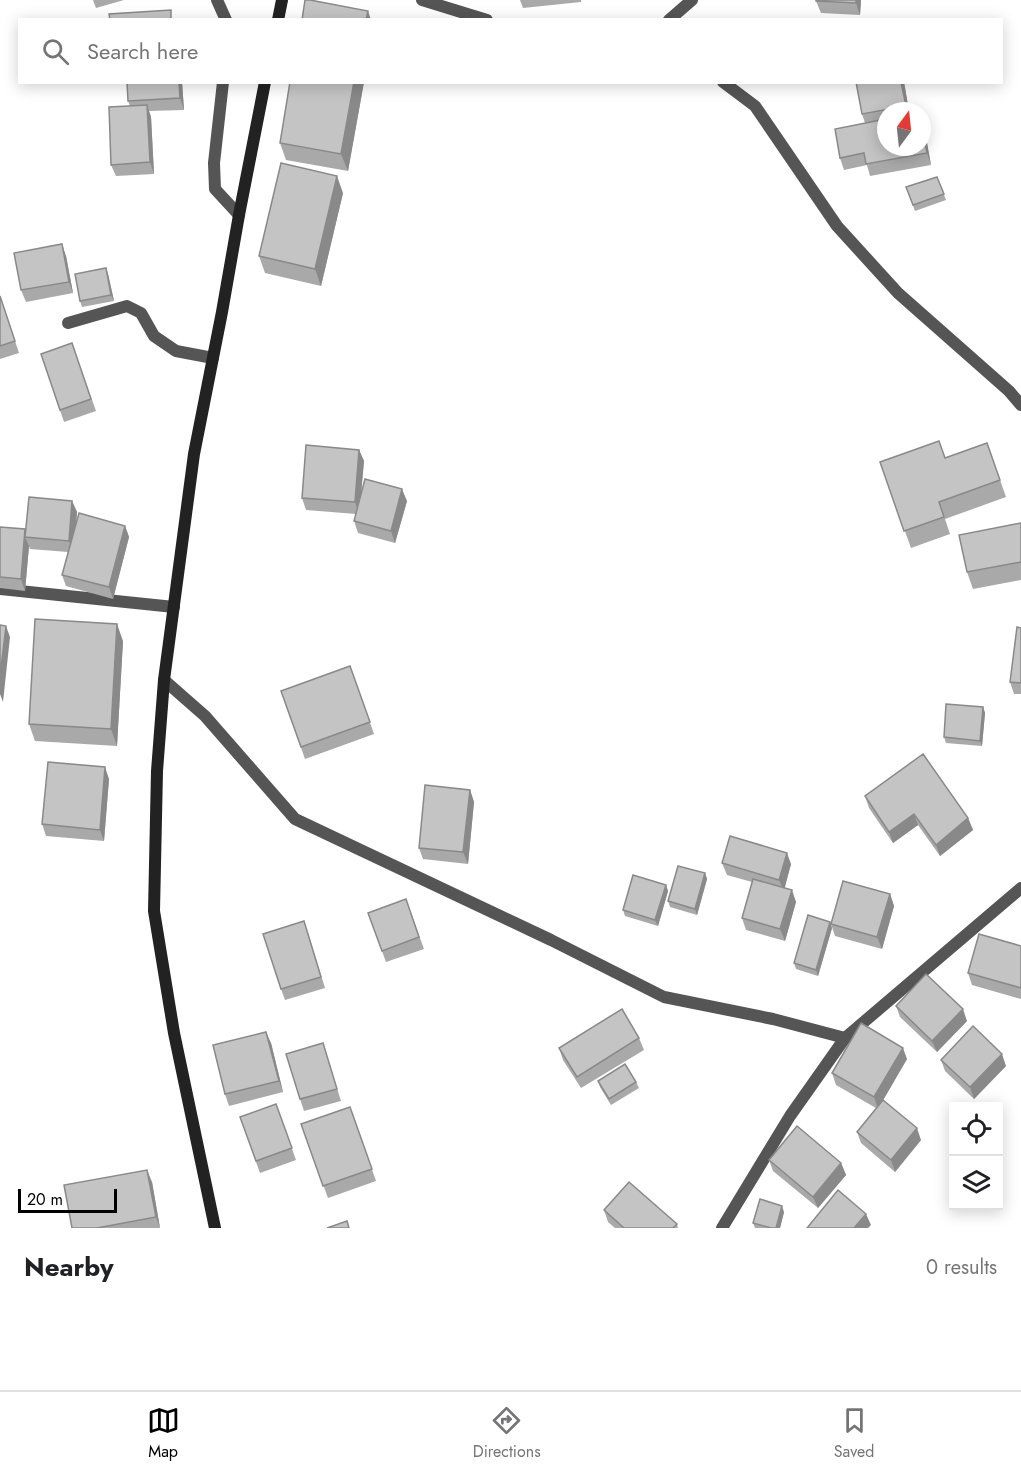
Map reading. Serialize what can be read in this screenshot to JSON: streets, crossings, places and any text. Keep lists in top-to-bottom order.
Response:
{
  "scale_bar": "20 m",
  "north": "top",
  "page": {
    "search": "Search here",
    "scale": "20 m",
    "heading": ["Nearby", "0 results"],
    "nav": ["Map", "Directions", "Saved"]
  }
}
